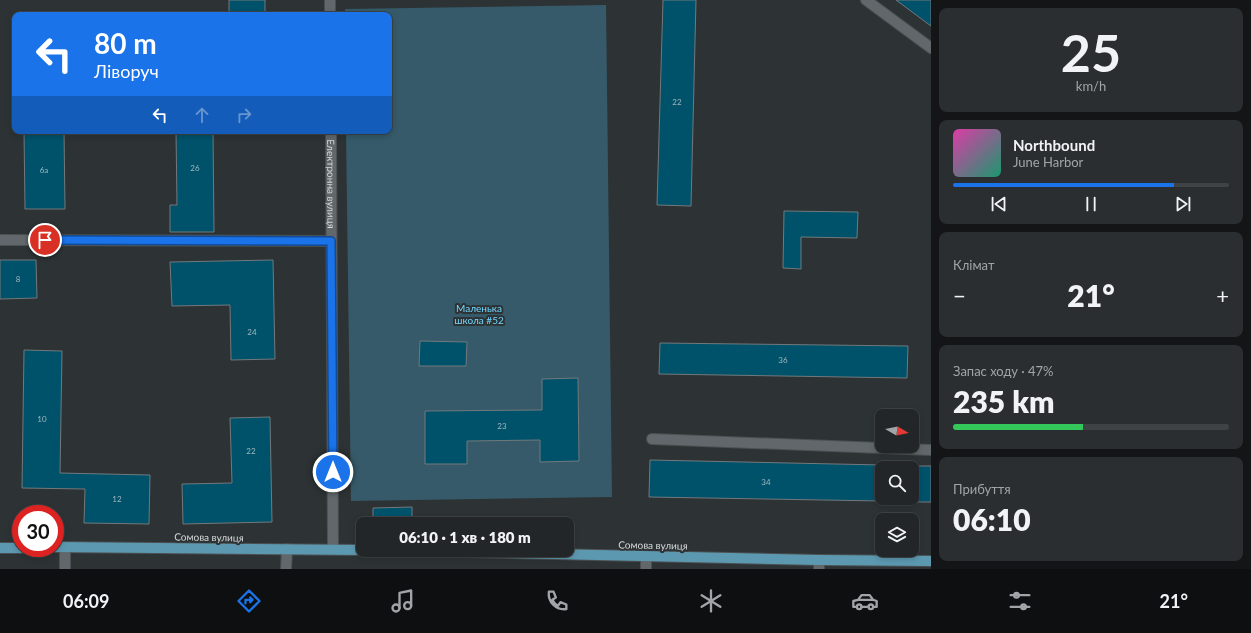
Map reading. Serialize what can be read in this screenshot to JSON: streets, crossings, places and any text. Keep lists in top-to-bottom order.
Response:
{
  "streets": {
    "main road": ["Сомова вулиця"],
    "street": ["Електронна вулиця"]
  },
  "crossings": [
    ["Електронна вулиця", "Сомова вулиця"]
  ],
  "parks": ["Маленька школа #52"],
  "house_numbers": [
    "22",
    "26",
    "6а",
    "8",
    "24",
    "36",
    "10",
    "23",
    "22",
    "34",
    "12"
  ],
  "north": "right",
  "page": {
    "tile": [
      ["25", "km/h"],
      "Клімат",
      ["Запас ходу · 47%", "235 km"],
      ["Прибуття", "06:10"]
    ],
    "turn": ["80 m", "Ліворуч"],
    "song": ["Northbound", "June Harbor"],
    "heat": ["−", "21°", "+"],
    "limit": "30",
    "trip": "06:10 · 1 хв · 180 m",
    "tabs": ["06:09", "21°"]
  }
}
